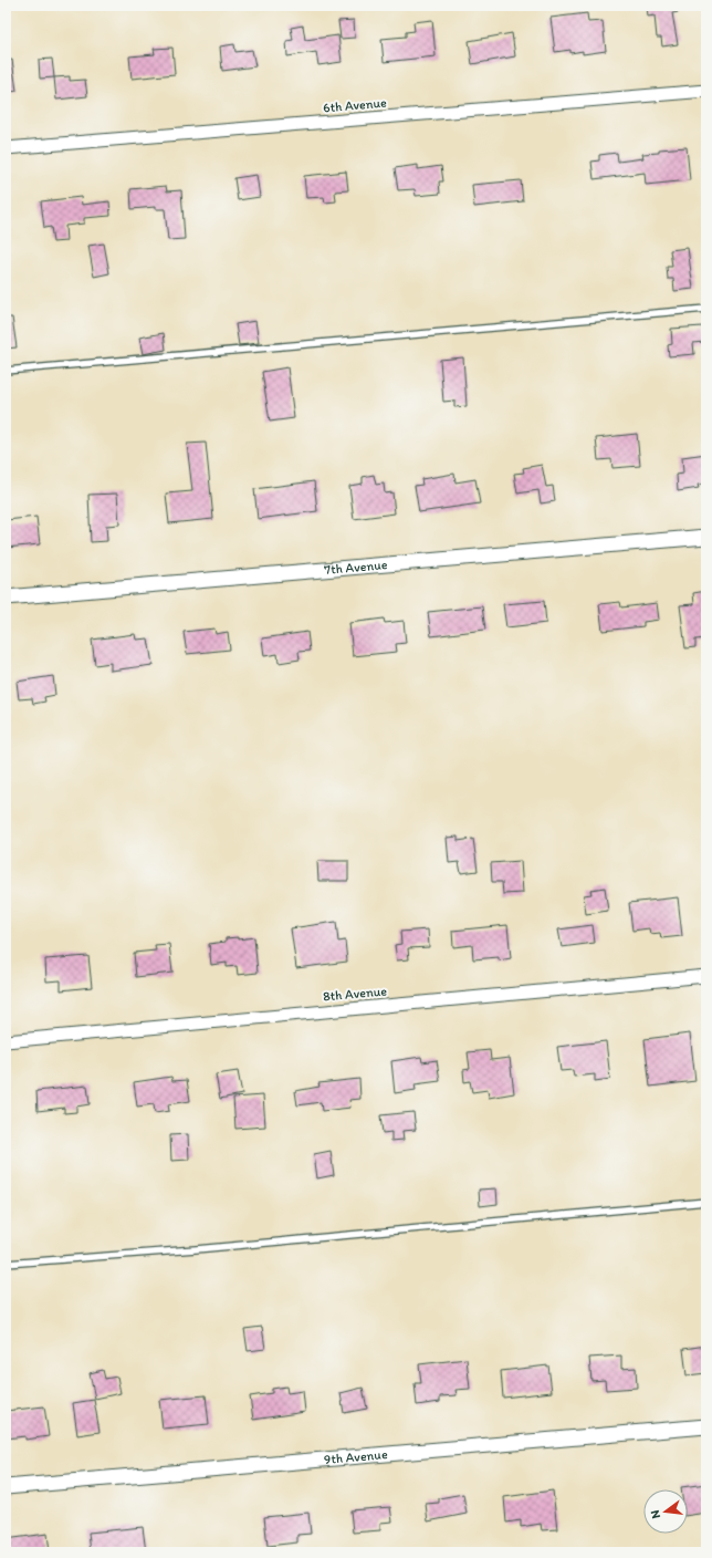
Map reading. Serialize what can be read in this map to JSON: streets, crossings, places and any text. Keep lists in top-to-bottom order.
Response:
{
  "streets": {
    "street": [
      "6th Avenue",
      "7th Avenue",
      "8th Avenue",
      "9th Avenue"
    ]
  },
  "north": "left"
}
